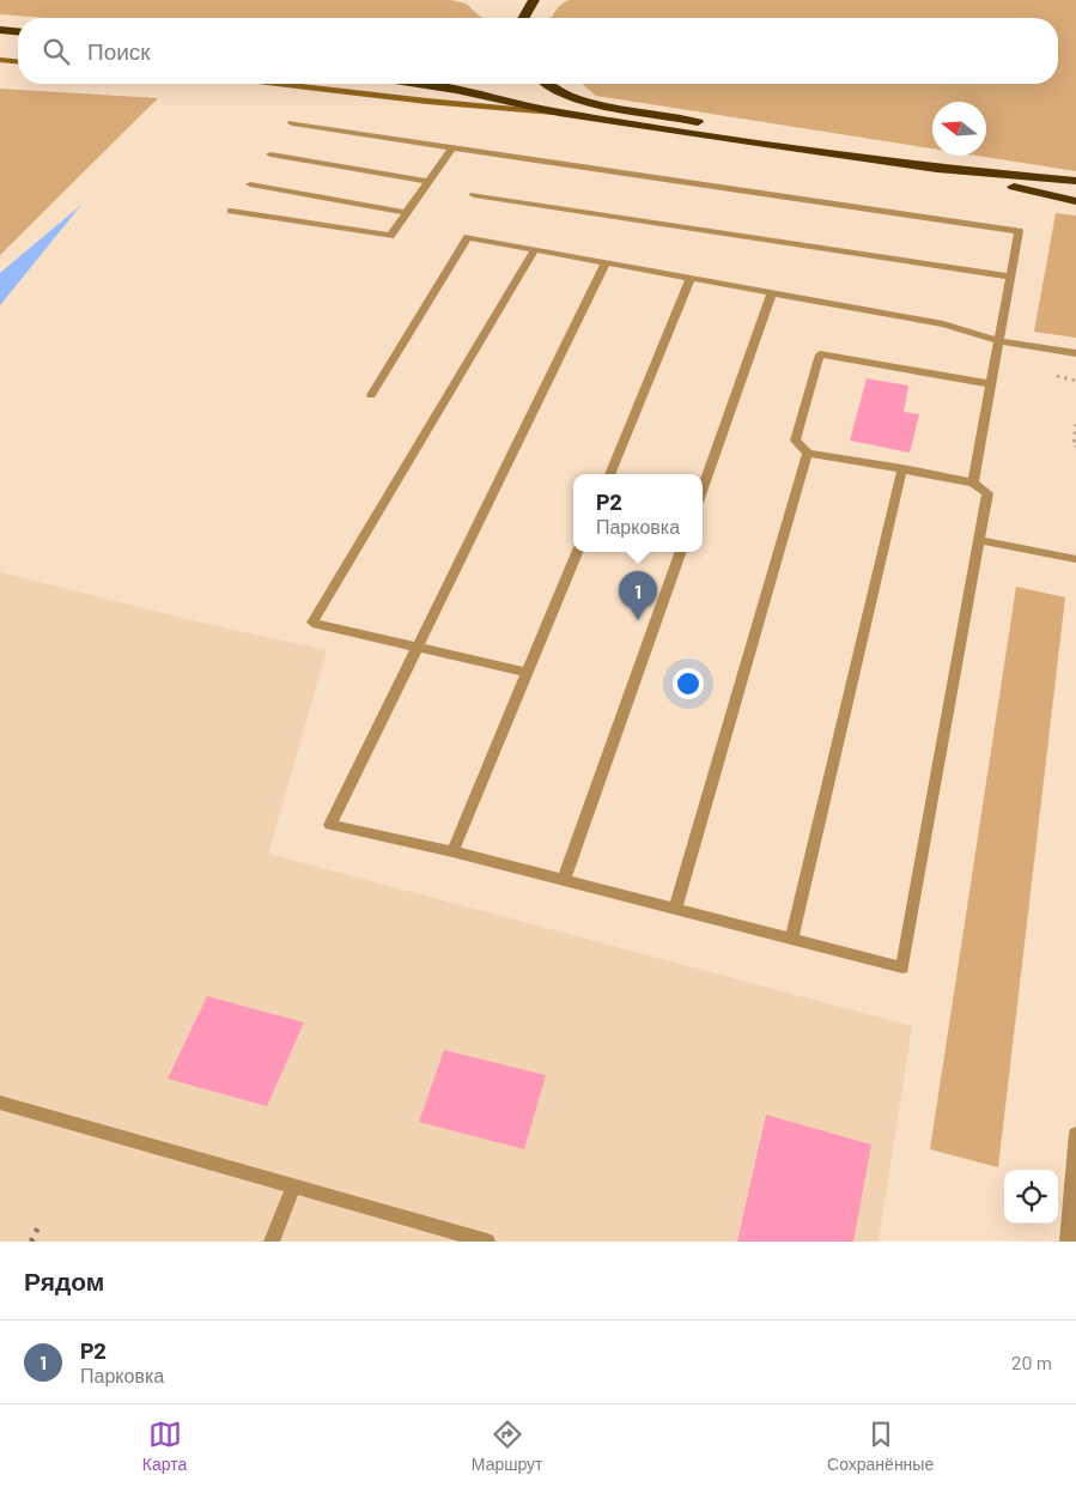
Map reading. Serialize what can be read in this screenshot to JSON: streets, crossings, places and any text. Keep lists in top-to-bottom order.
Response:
{
  "north": "left",
  "page": {
    "search": "Поиск",
    "popup": ["P2", "Парковка"],
    "pins": "1",
    "heading": "Рядом",
    "list": [
      {
        "mark": "1",
        "name": "P2",
        "note": "Парковка",
        "value": "20 m"
      }
    ],
    "nav": ["Карта", "Маршрут", "Сохранённые"]
  }
}
